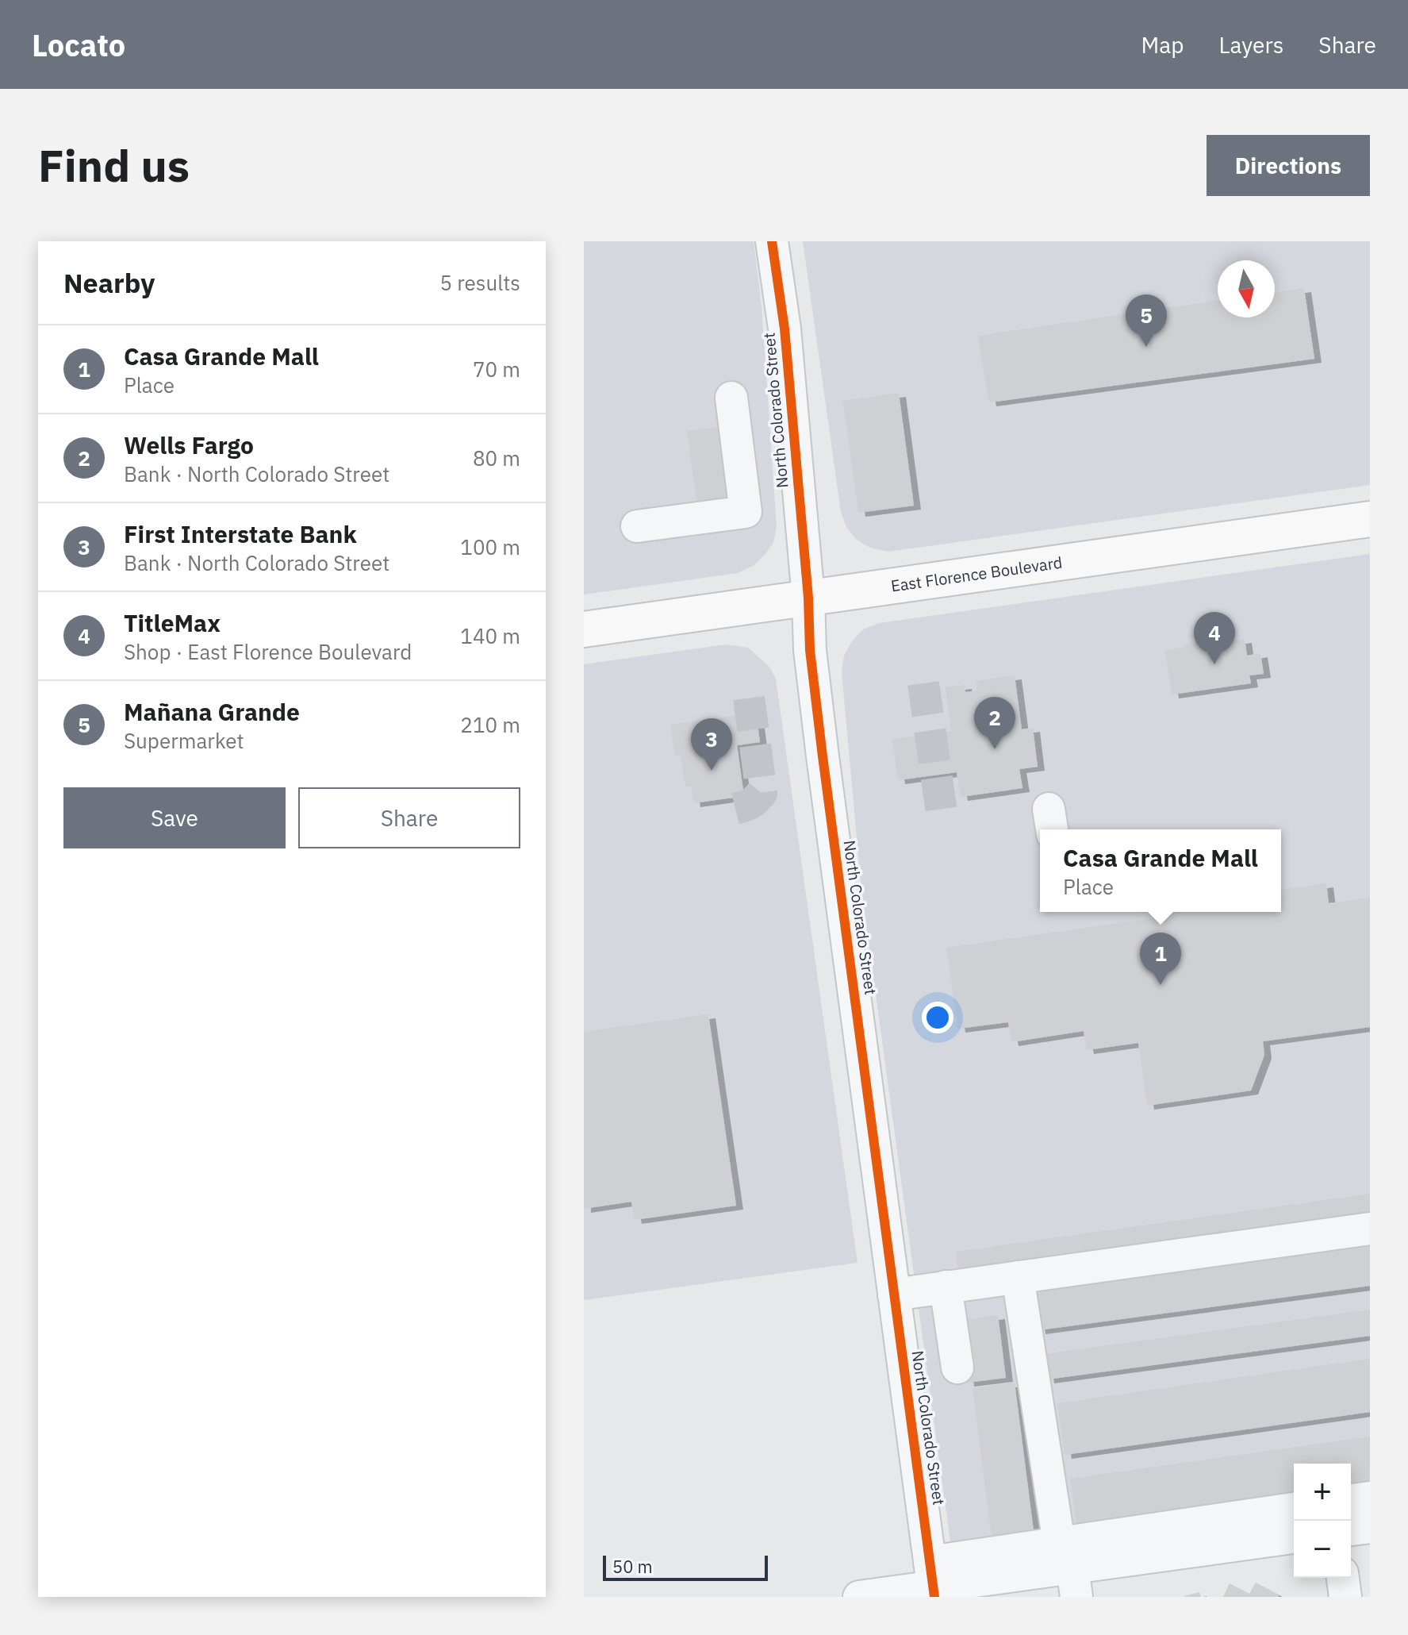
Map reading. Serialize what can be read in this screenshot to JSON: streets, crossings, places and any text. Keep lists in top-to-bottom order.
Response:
{
  "streets": {
    "main road": ["East Florence Boulevard"],
    "street": ["North Colorado Street"]
  },
  "crossings": [
    ["North Colorado Street", "East Florence Boulevard"]
  ],
  "scale_bar": "50 m",
  "north": "bottom",
  "page": {
    "header": "Locato",
    "nav": ["Map", "Layers", "Share"],
    "buttons": [
      "Directions",
      ["Save", "Share"]
    ],
    "title": "Find us",
    "heading": ["Nearby", "5 results"],
    "pins": [
      "5",
      "4",
      "2",
      "3",
      "1"
    ],
    "list": [
      {
        "mark": "1",
        "name": "Casa Grande Mall",
        "note": "Place",
        "value": "70 m"
      },
      {
        "mark": "2",
        "name": "Wells Fargo",
        "note": "Bank · North Colorado Street",
        "value": "80 m"
      },
      {
        "mark": "3",
        "name": "First Interstate Bank",
        "note": "Bank · North Colorado Street",
        "value": "100 m"
      },
      {
        "mark": "4",
        "name": "TitleMax",
        "note": "Shop · East Florence Boulevard",
        "value": "140 m"
      },
      {
        "mark": "5",
        "name": "Mañana Grande",
        "note": "Supermarket",
        "value": "210 m"
      }
    ],
    "popup": ["Casa Grande Mall", "Place"],
    "map_buttons": ["+", "−"],
    "scale": "50 m"
  }
}
